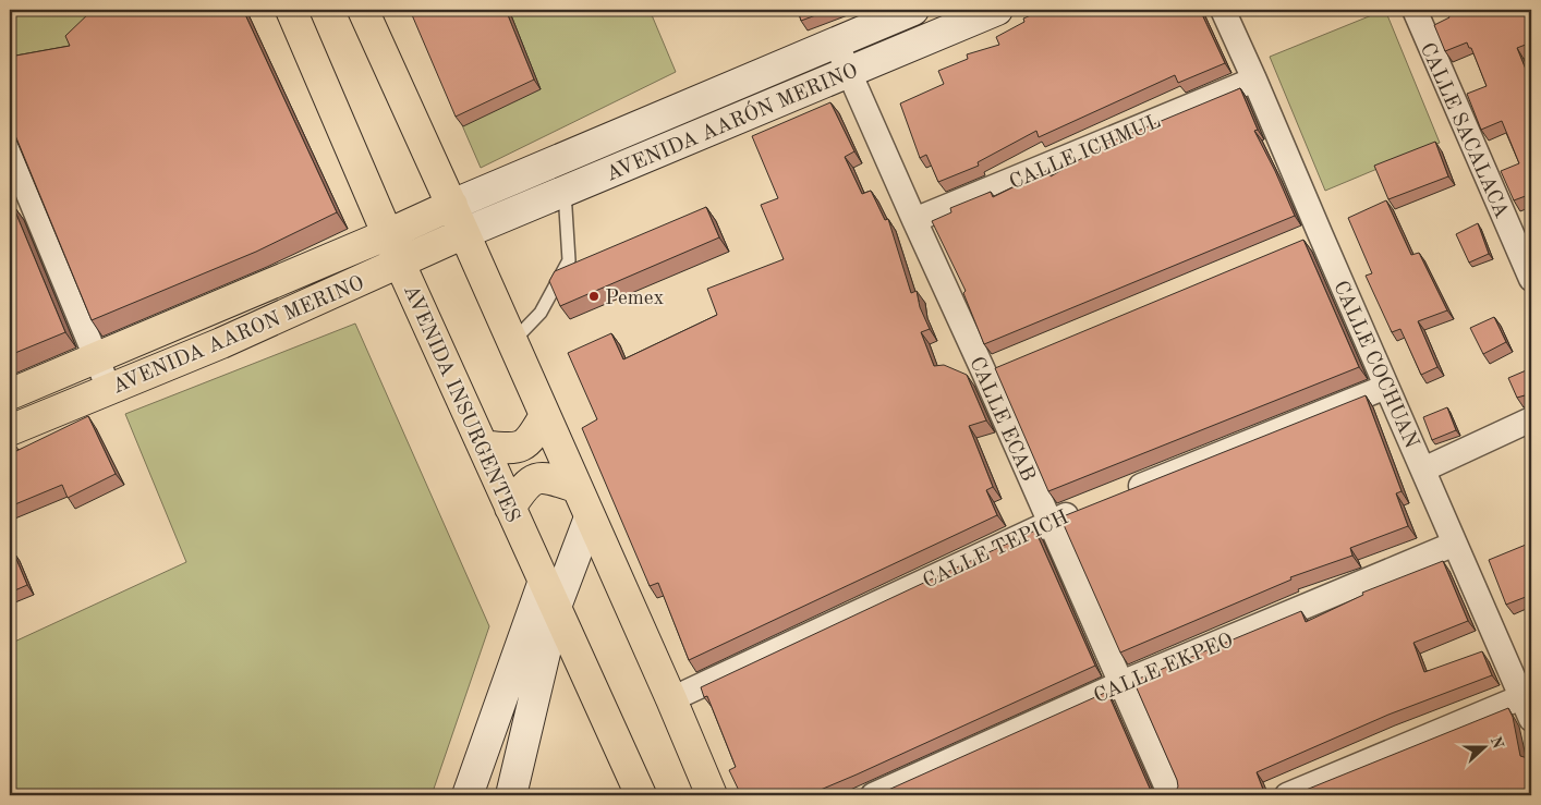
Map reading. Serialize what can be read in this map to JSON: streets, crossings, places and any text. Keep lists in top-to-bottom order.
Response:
{
  "streets": {
    "main road": ["AVENIDA AARÓN MERINO", "AVENIDA AARON MERINO", "AVENIDA INSURGENTES"],
    "street": [
      "CALLE SACALACA",
      "CALLE ICHMUL",
      "CALLE COCHUAN",
      "CALLE ECAB",
      "CALLE TEPICH",
      "CALLE EKPEO"
    ]
  },
  "crossings": [
    ["AVENIDA AARÓN MERINO", "AVENIDA AARON MERINO"],
    ["AVENIDA AARÓN MERINO", "CALLE ECAB"],
    ["CALLE ICHMUL", "CALLE COCHUAN"],
    ["CALLE ICHMUL", "CALLE ECAB"],
    ["AVENIDA AARON MERINO", "AVENIDA INSURGENTES"],
    ["CALLE COCHUAN", "CALLE EKPEO"],
    ["CALLE ECAB", "CALLE TEPICH"],
    ["CALLE ECAB", "CALLE EKPEO"]
  ],
  "places": ["Pemex"],
  "north": "right"
}
